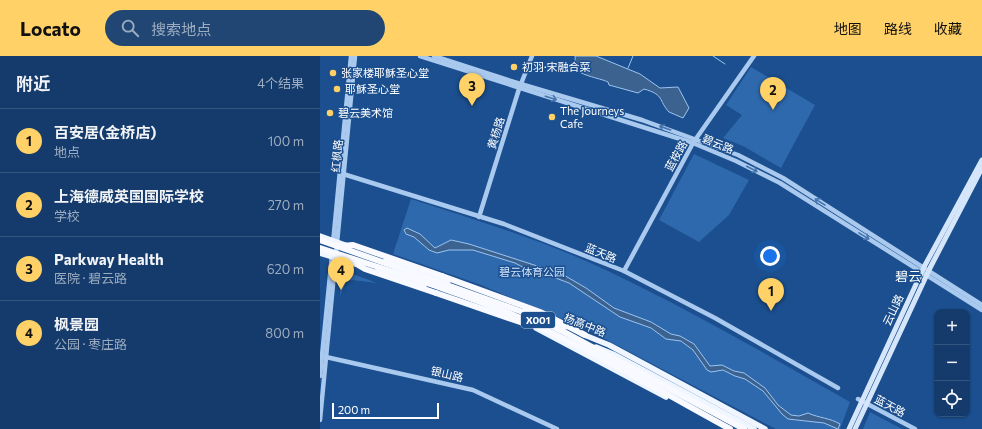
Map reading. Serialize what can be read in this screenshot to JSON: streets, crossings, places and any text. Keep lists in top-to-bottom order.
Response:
{
  "streets": {
    "highway": ["X001", "杨高中路"],
    "main road": ["云山路"],
    "street": [
      "黄杨路",
      "碧云路",
      "红枫路",
      "蓝桉路",
      "蓝天路",
      "银山路"
    ]
  },
  "crossings": [
    ["黄杨路", "碧云路"],
    ["黄杨路", "蓝天路"],
    ["碧云路", "蓝桉路"],
    ["碧云路", "云山路"],
    ["红枫路", "蓝天路"],
    ["红枫路", "杨高中路"],
    ["蓝桉路", "蓝天路"],
    ["蓝天路", "云山路"],
    ["X001", "杨高中路"]
  ],
  "districts": ["碧云"],
  "parks": ["碧云体育公园"],
  "places": [
    "初羽·宋融合菜",
    "张家楼耶稣圣心堂",
    "耶稣圣心堂",
    "碧云美术馆",
    "The Journeys Cafe"
  ],
  "scale_bar": "200 m",
  "page": {
    "header": "Locato",
    "search": "搜索地点",
    "nav": ["地图", "路线", "收藏"],
    "heading": ["附近", "4个结果"],
    "pins": [
      "3",
      "2",
      "4",
      "1"
    ],
    "list": [
      {
        "mark": "1",
        "name": "百安居(金桥店)",
        "note": "地点",
        "value": "100 m"
      },
      {
        "mark": "2",
        "name": "上海德威英国国际学校",
        "note": "学校",
        "value": "270 m"
      },
      {
        "mark": "3",
        "name": "Parkway Health",
        "note": "医院 · 碧云路",
        "value": "620 m"
      },
      {
        "mark": "4",
        "name": "枫景园",
        "note": "公园 · 枣庄路",
        "value": "800 m"
      }
    ],
    "map_buttons": ["+", "−"],
    "scale": "200 m"
  }
}
